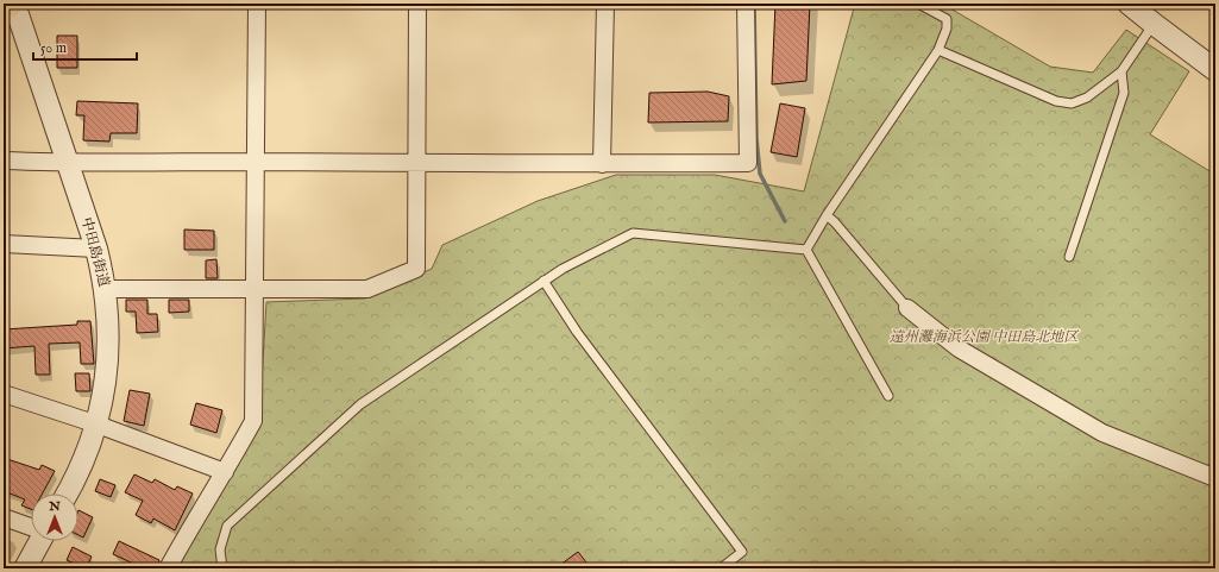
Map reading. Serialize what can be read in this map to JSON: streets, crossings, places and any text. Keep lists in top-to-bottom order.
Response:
{
  "streets": {
    "street": ["中田島街道"]
  },
  "parks": ["遠州灘海浜公園 中田島北地区"],
  "scale_bar": "50 m",
  "north": "top"
}
